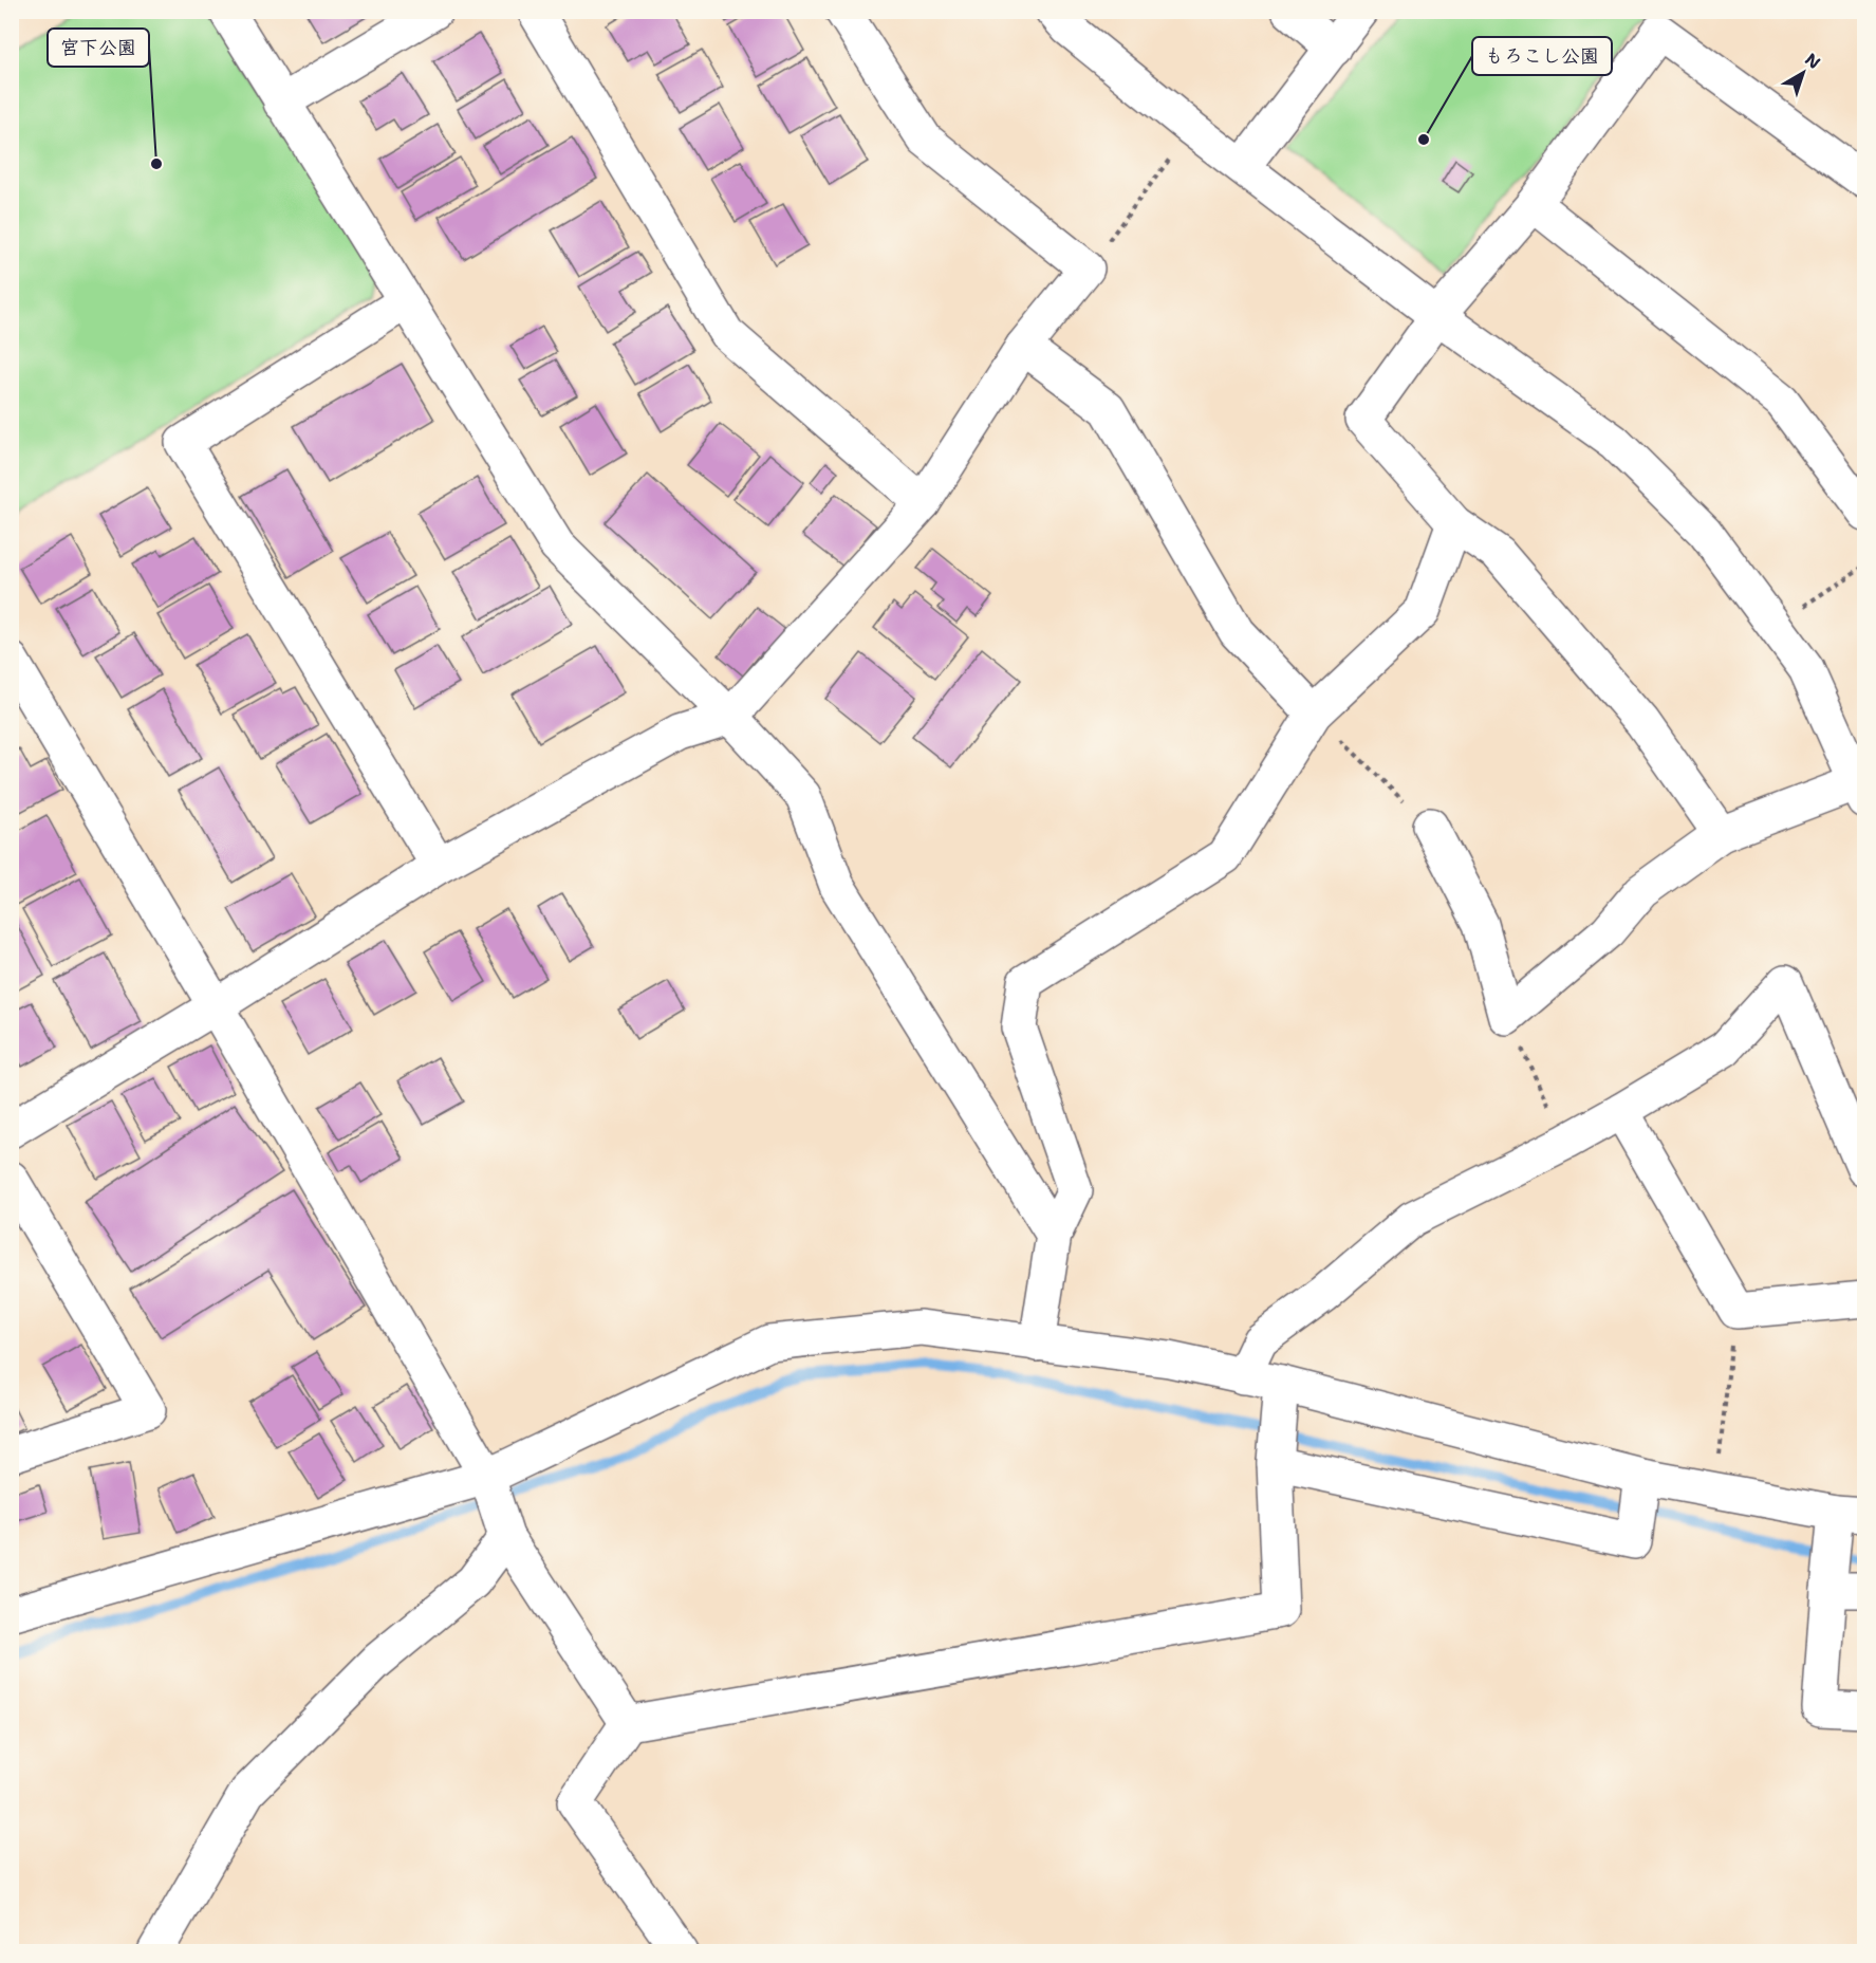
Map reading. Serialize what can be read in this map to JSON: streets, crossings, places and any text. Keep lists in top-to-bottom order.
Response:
{
  "places": ["もろこし公園", "宮下公園"],
  "north": "top right"
}
